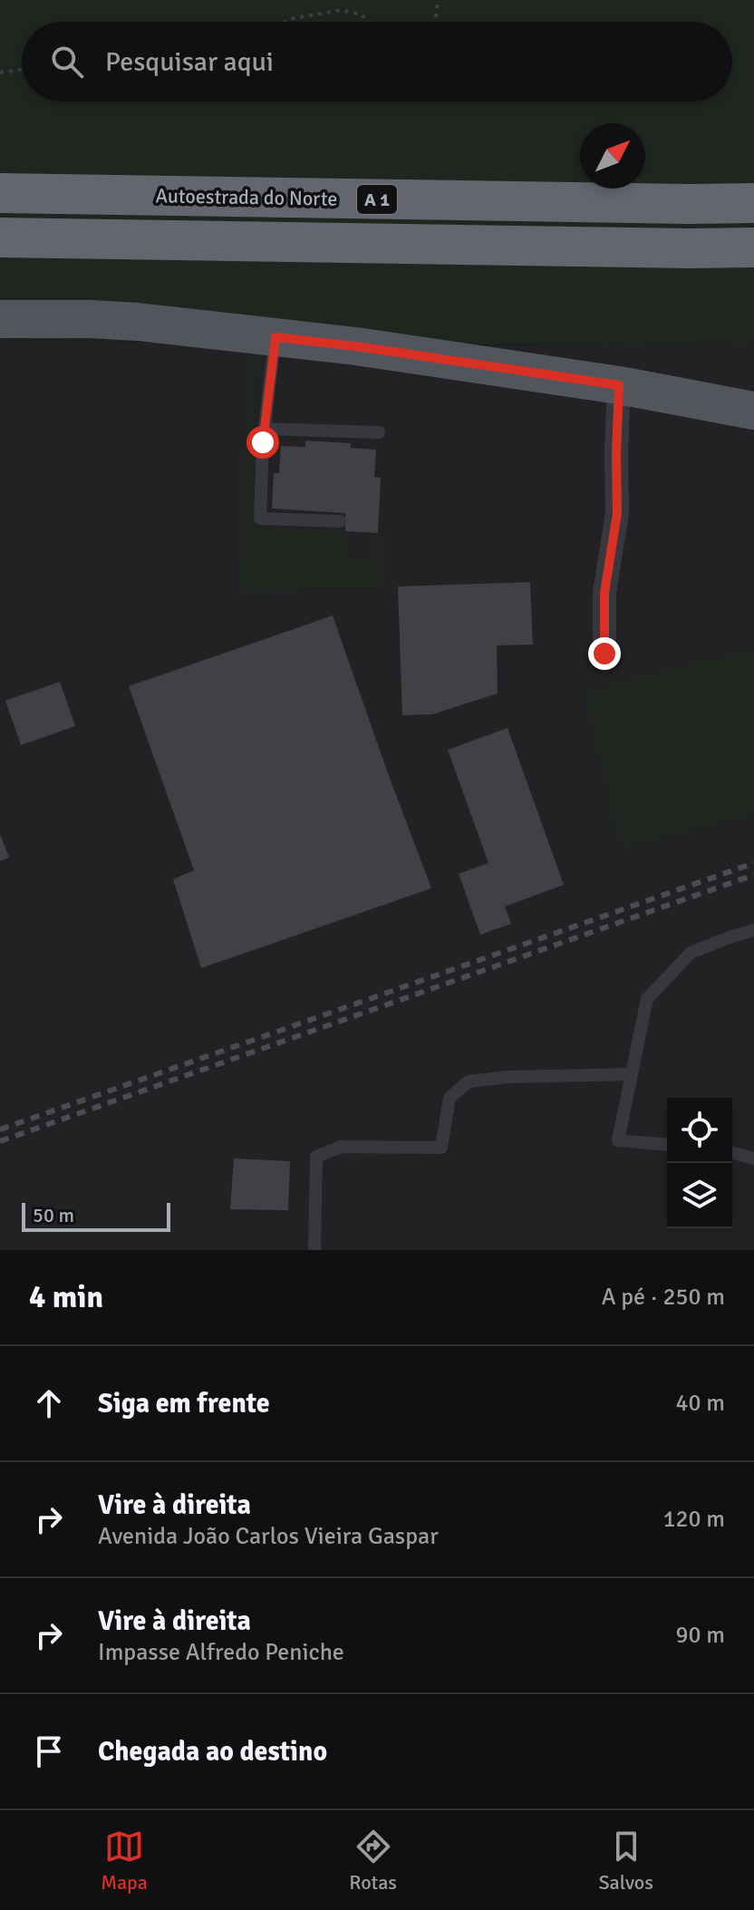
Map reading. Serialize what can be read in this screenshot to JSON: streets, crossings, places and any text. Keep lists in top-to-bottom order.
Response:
{
  "streets": {
    "highway": ["Autoestrada do Norte", "A 1"]
  },
  "scale_bar": "50 m",
  "north": "top right",
  "page": {
    "search": "Pesquisar aqui",
    "scale": "50 m",
    "heading": ["4 min", "A pé · 250 m"],
    "list": [
      ["Siga em frente", "40 m"],
      ["Vire à direita", "Avenida João Carlos Vieira Gaspar", "120 m"],
      ["Vire à direita", "Impasse Alfredo Peniche", "90 m"],
      "Chegada ao destino"
    ],
    "nav": ["Mapa", "Rotas", "Salvos"]
  }
}
